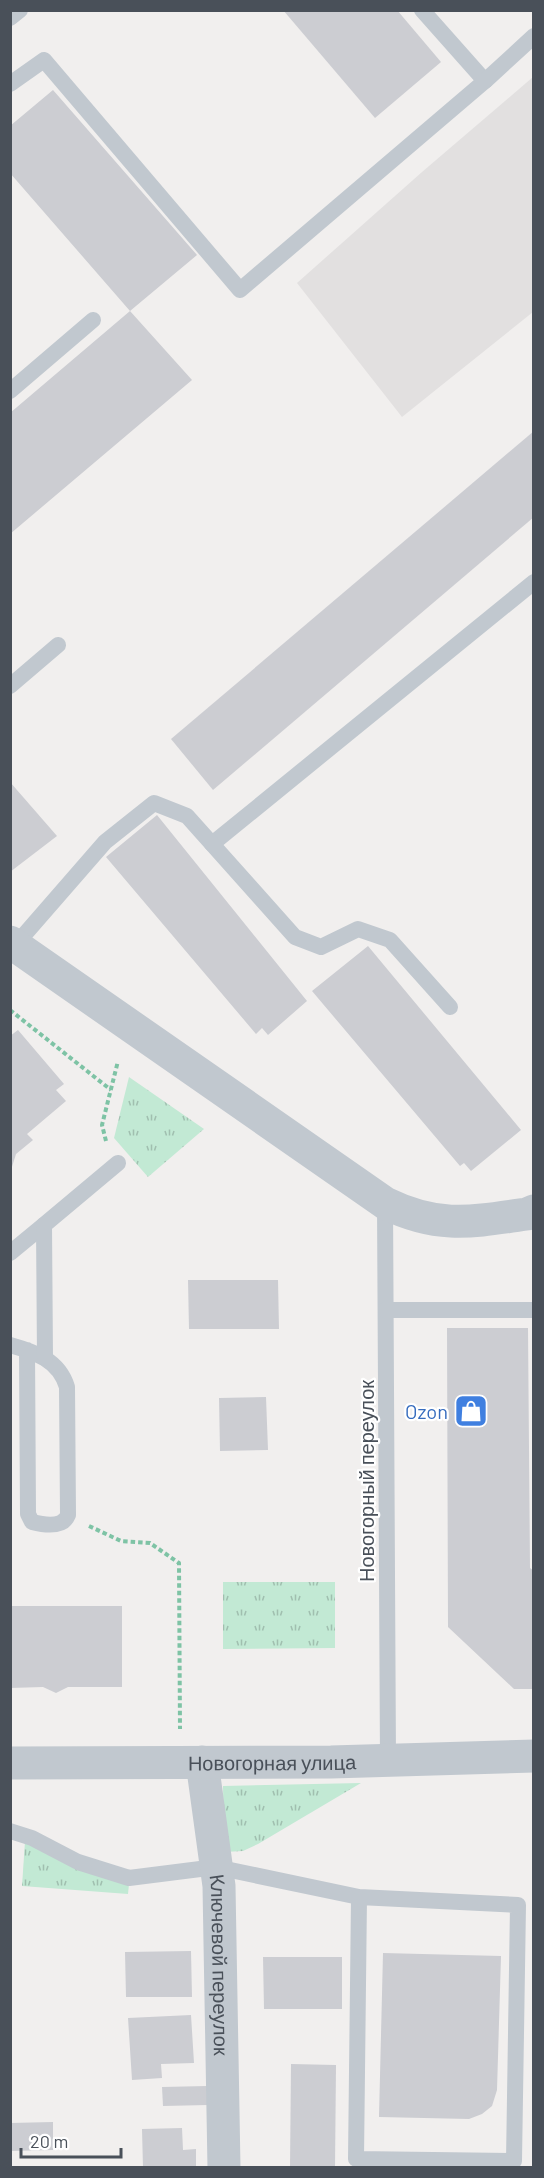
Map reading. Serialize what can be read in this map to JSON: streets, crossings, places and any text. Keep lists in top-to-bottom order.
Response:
{
  "streets": {
    "street": ["Новогорная улица", "Ключевой переулок"],
    "lane": ["Новогорный переулок"]
  },
  "crossings": [
    ["Новогорный переулок", "Новогорная улица"],
    ["Новогорная улица", "Ключевой переулок"]
  ],
  "places": {
    "shop": ["Ozon"]
  },
  "scale_bar": "20 m"
}
